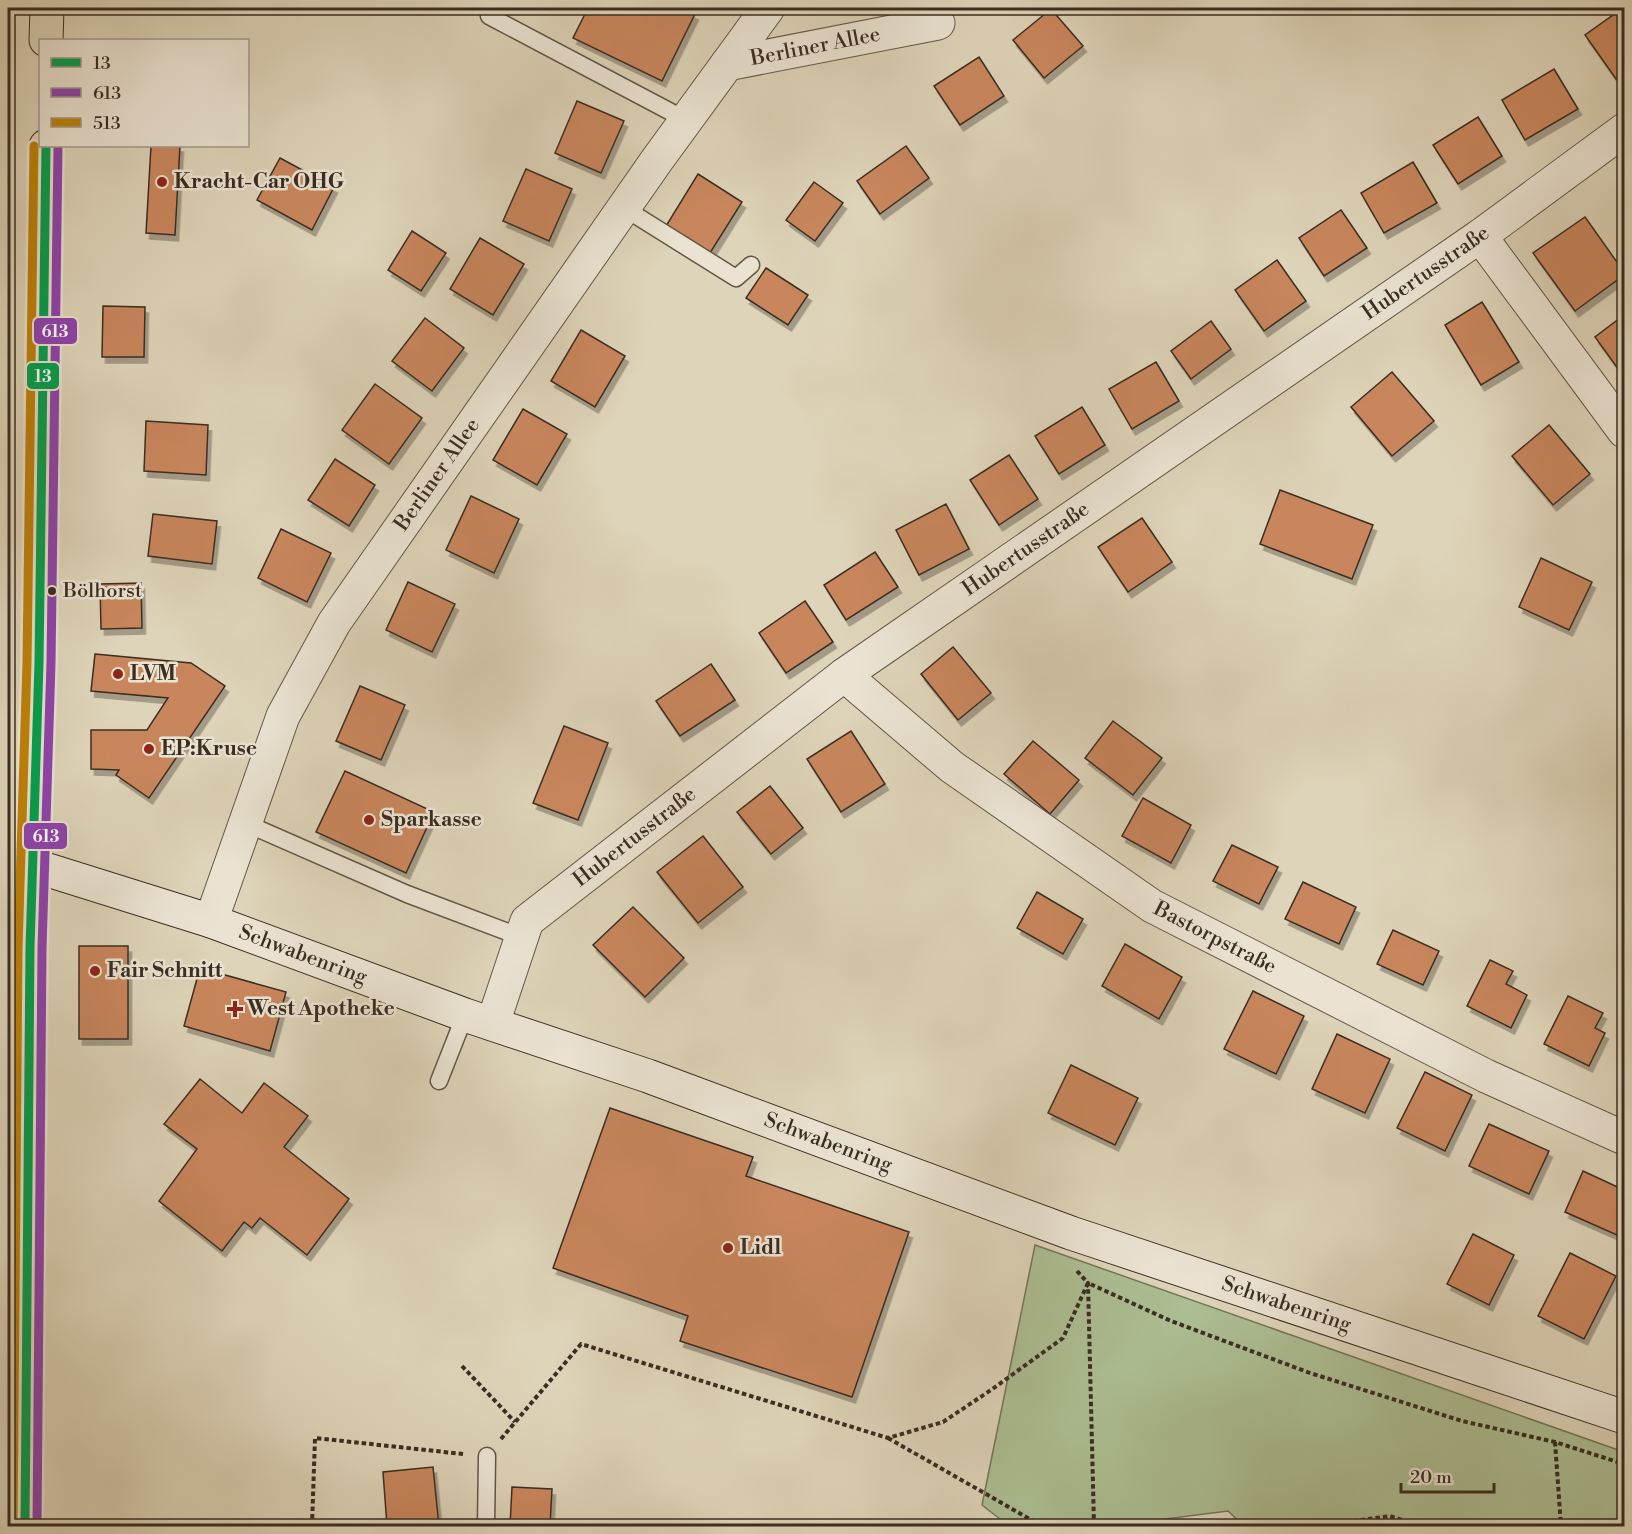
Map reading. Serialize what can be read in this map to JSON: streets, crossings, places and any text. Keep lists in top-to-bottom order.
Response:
{
  "streets": {
    "street": [
      "Berliner Allee",
      "Hubertusstraße",
      "Bastorpstraße",
      "Schwabenring"
    ]
  },
  "crossings": [
    ["Berliner Allee", "Schwabenring"],
    ["Hubertusstraße", "Bastorpstraße"],
    ["Hubertusstraße", "Schwabenring"]
  ],
  "places": {
    "other": [
      "Kracht-Car OHG",
      "Bölhorst",
      "LVM",
      "EP:Kruse",
      "Sparkasse",
      "Fair Schnitt",
      "Lidl"
    ],
    "health": ["West Apotheke"]
  },
  "lines": ["transit line 513", "transit line 13", "transit line 613"],
  "legend": ["13", "613", "513"],
  "scale_bar": "20 m"
}
